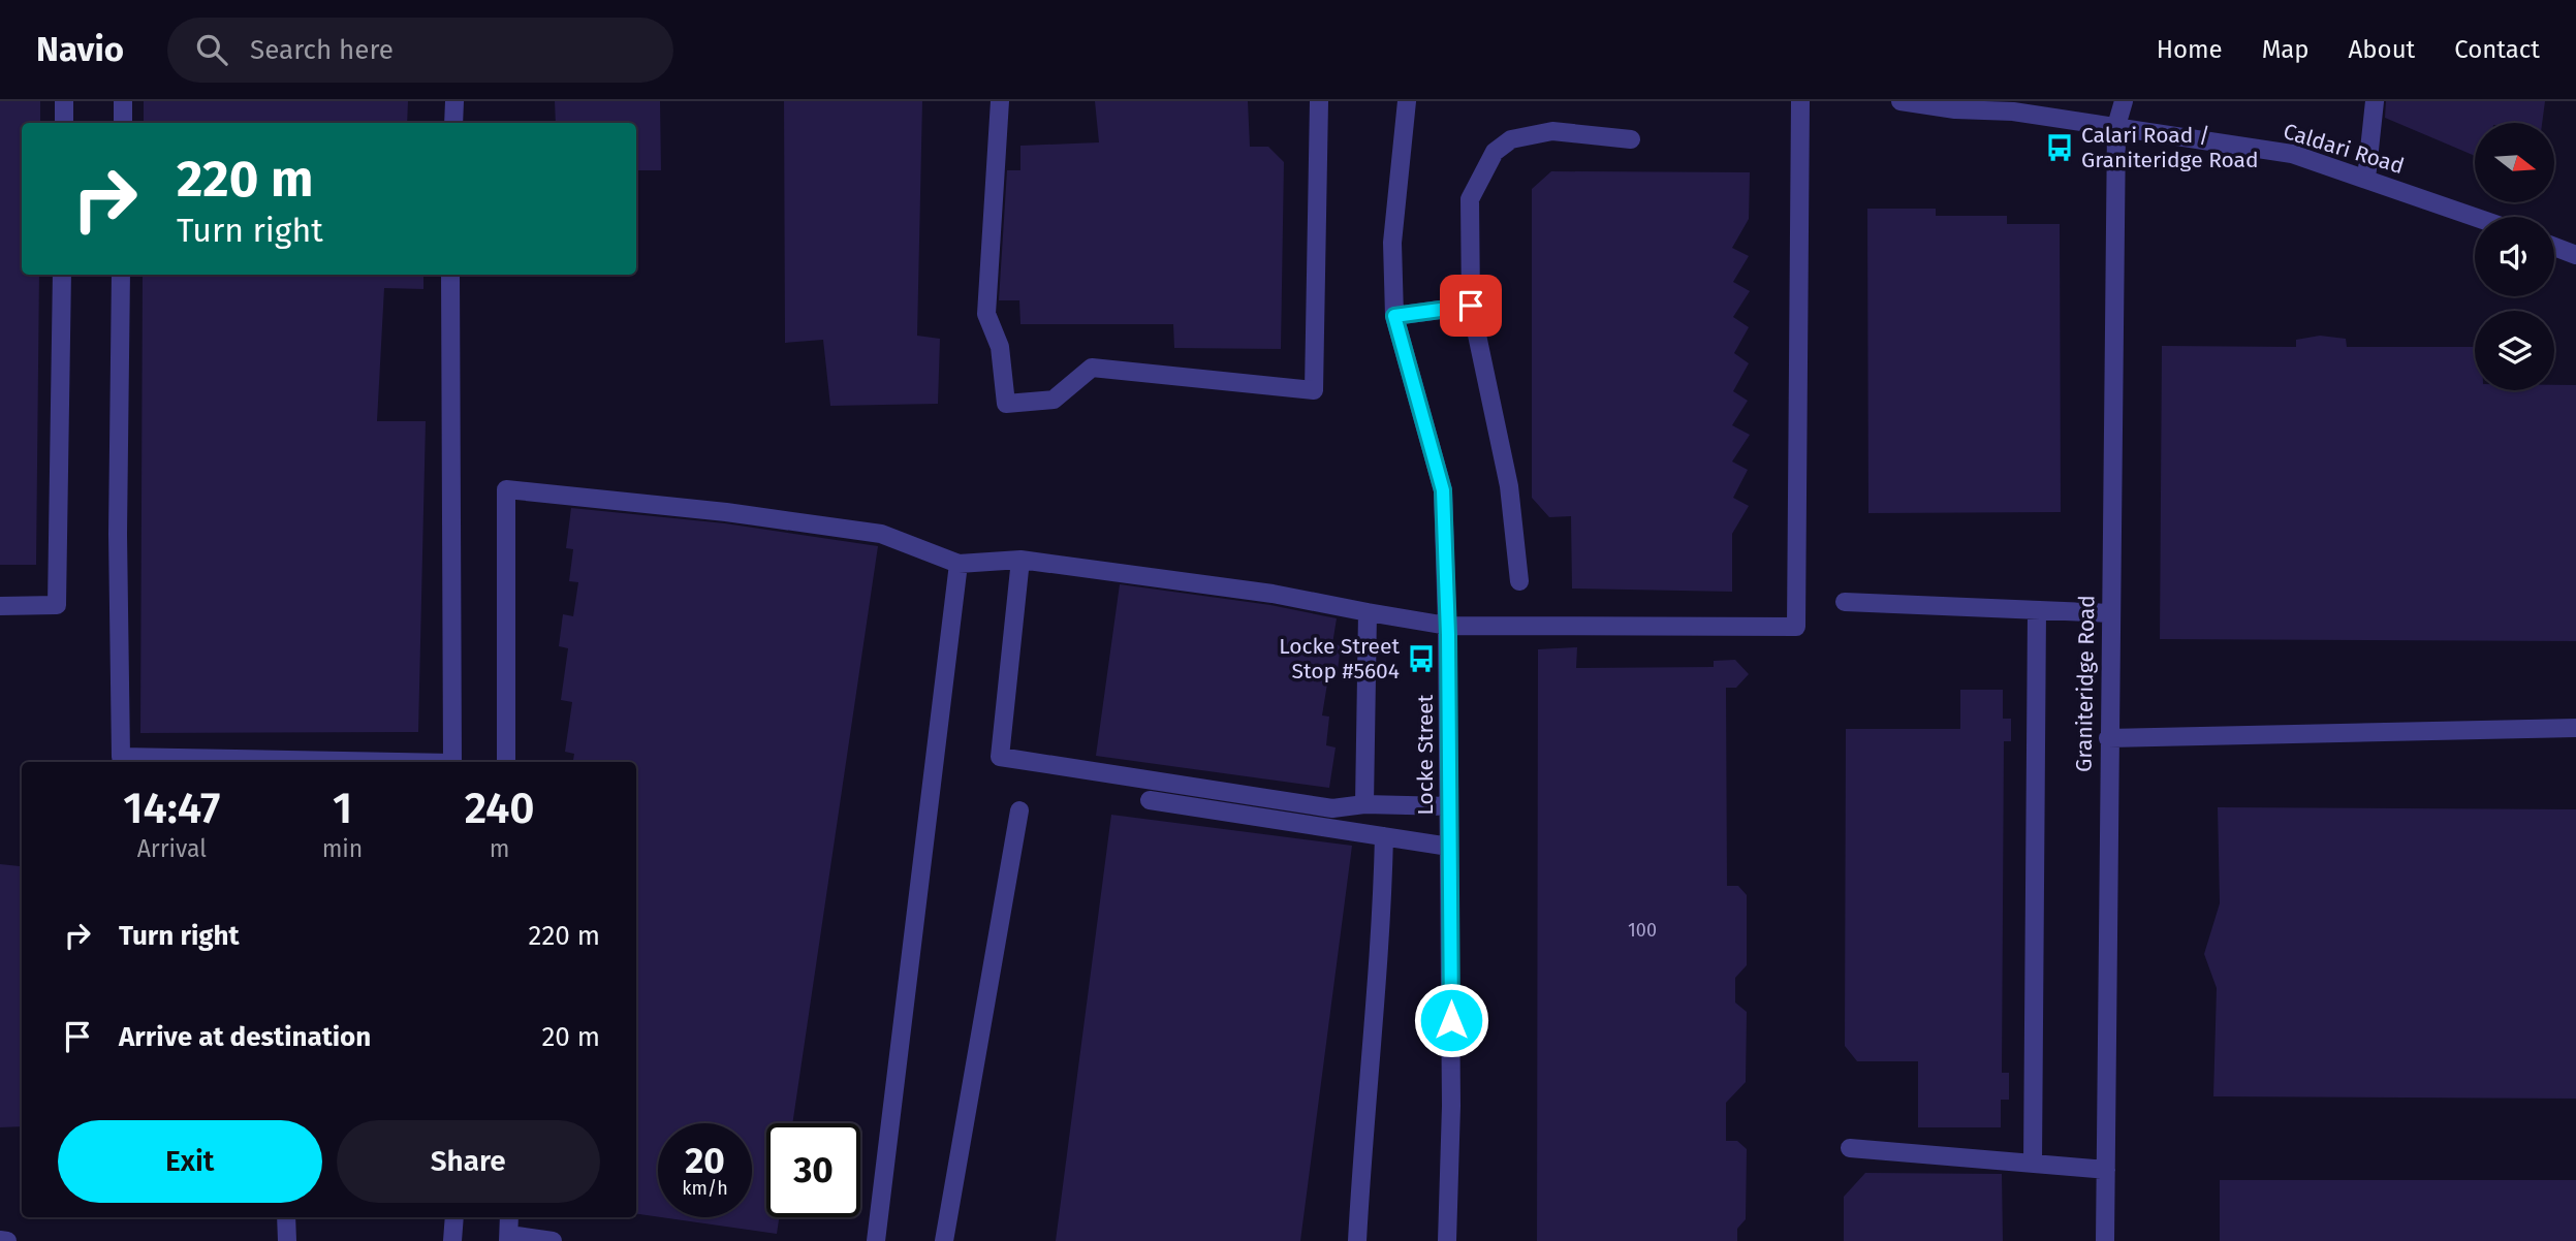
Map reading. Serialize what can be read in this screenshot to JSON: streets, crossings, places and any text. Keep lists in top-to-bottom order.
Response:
{
  "streets": {
    "street": ["Caldari Road", "Graniteridge Road", "Locke Street"]
  },
  "crossings": [
    ["Caldari Road", "Graniteridge Road"]
  ],
  "places": {
    "bus stop": ["Calari Road / Graniteridge Road", "Locke Street Stop #5604"]
  },
  "house_numbers": ["100"],
  "north": "right",
  "page": {
    "header": "Navio",
    "search": "Search here",
    "nav": [
      "Home",
      "Map",
      "About",
      "Contact"
    ],
    "turn": ["220 m", "Turn right"],
    "eta": [
      "14:47",
      "Arrival",
      "1",
      "min",
      "240",
      "m"
    ],
    "list": [
      {
        "name": "Turn right",
        "value": "220 m"
      },
      {
        "name": "Arrive at destination",
        "value": "20 m"
      }
    ],
    "buttons": ["Exit", "Share"],
    "speed": "20 km/h",
    "limit": "30"
  }
}
